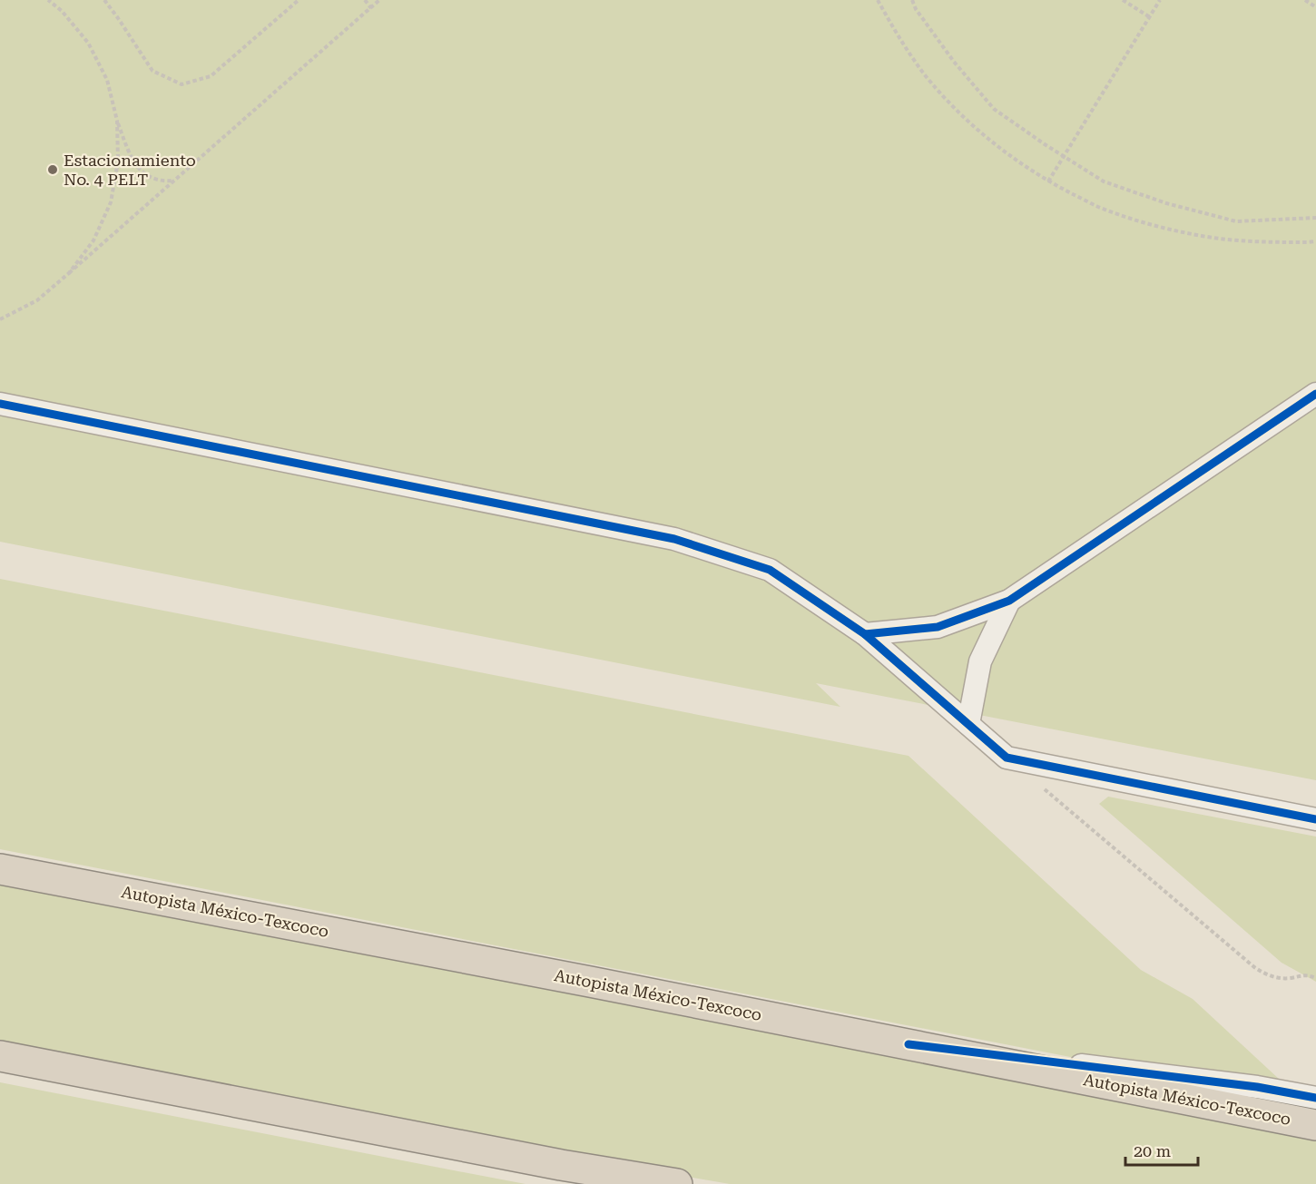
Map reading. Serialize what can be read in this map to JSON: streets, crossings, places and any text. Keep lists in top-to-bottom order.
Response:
{
  "streets": {
    "highway": ["Autopista México-Texcoco"]
  },
  "places": ["Estacionamiento No. 4 PELT"],
  "scale_bar": "20 m"
}
